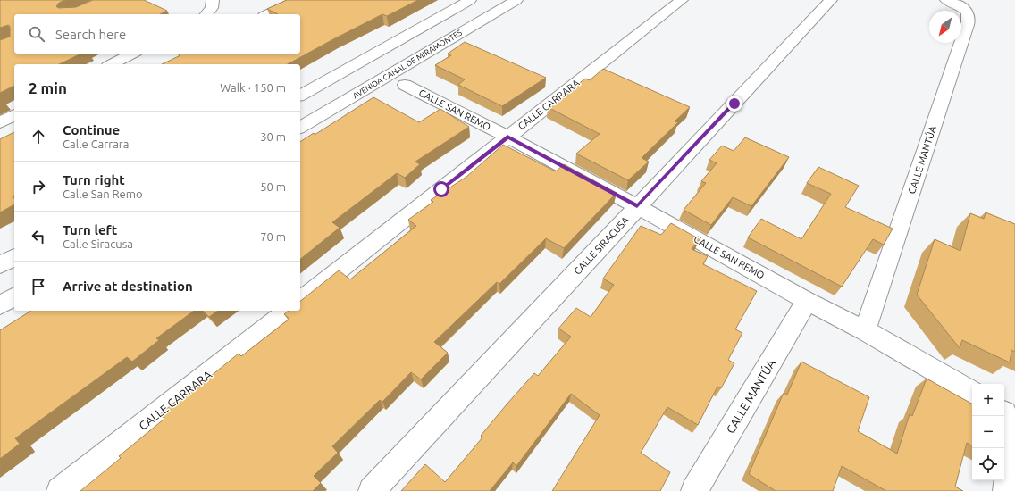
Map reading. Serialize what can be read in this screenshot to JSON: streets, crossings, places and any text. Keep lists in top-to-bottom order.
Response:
{
  "streets": {
    "street": [
      "AVENIDA CANAL DE MIRAMONTES",
      "CALLE CARRARA",
      "CALLE SAN REMO",
      "CALLE MANTÚA",
      "CALLE SIRACUSA"
    ]
  },
  "crossings": [
    ["CALLE CARRARA", "CALLE SAN REMO"],
    ["CALLE SAN REMO", "CALLE MANTÚA"],
    ["CALLE SAN REMO", "CALLE SIRACUSA"]
  ],
  "north": "bottom left",
  "page": {
    "search": "Search here",
    "heading": ["2 min", "Walk · 150 m"],
    "list": [
      ["Continue", "Calle Carrara", "30 m"],
      ["Turn right", "Calle San Remo", "50 m"],
      ["Turn left", "Calle Siracusa", "70 m"],
      "Arrive at destination"
    ],
    "map_buttons": ["+", "−"]
  }
}
